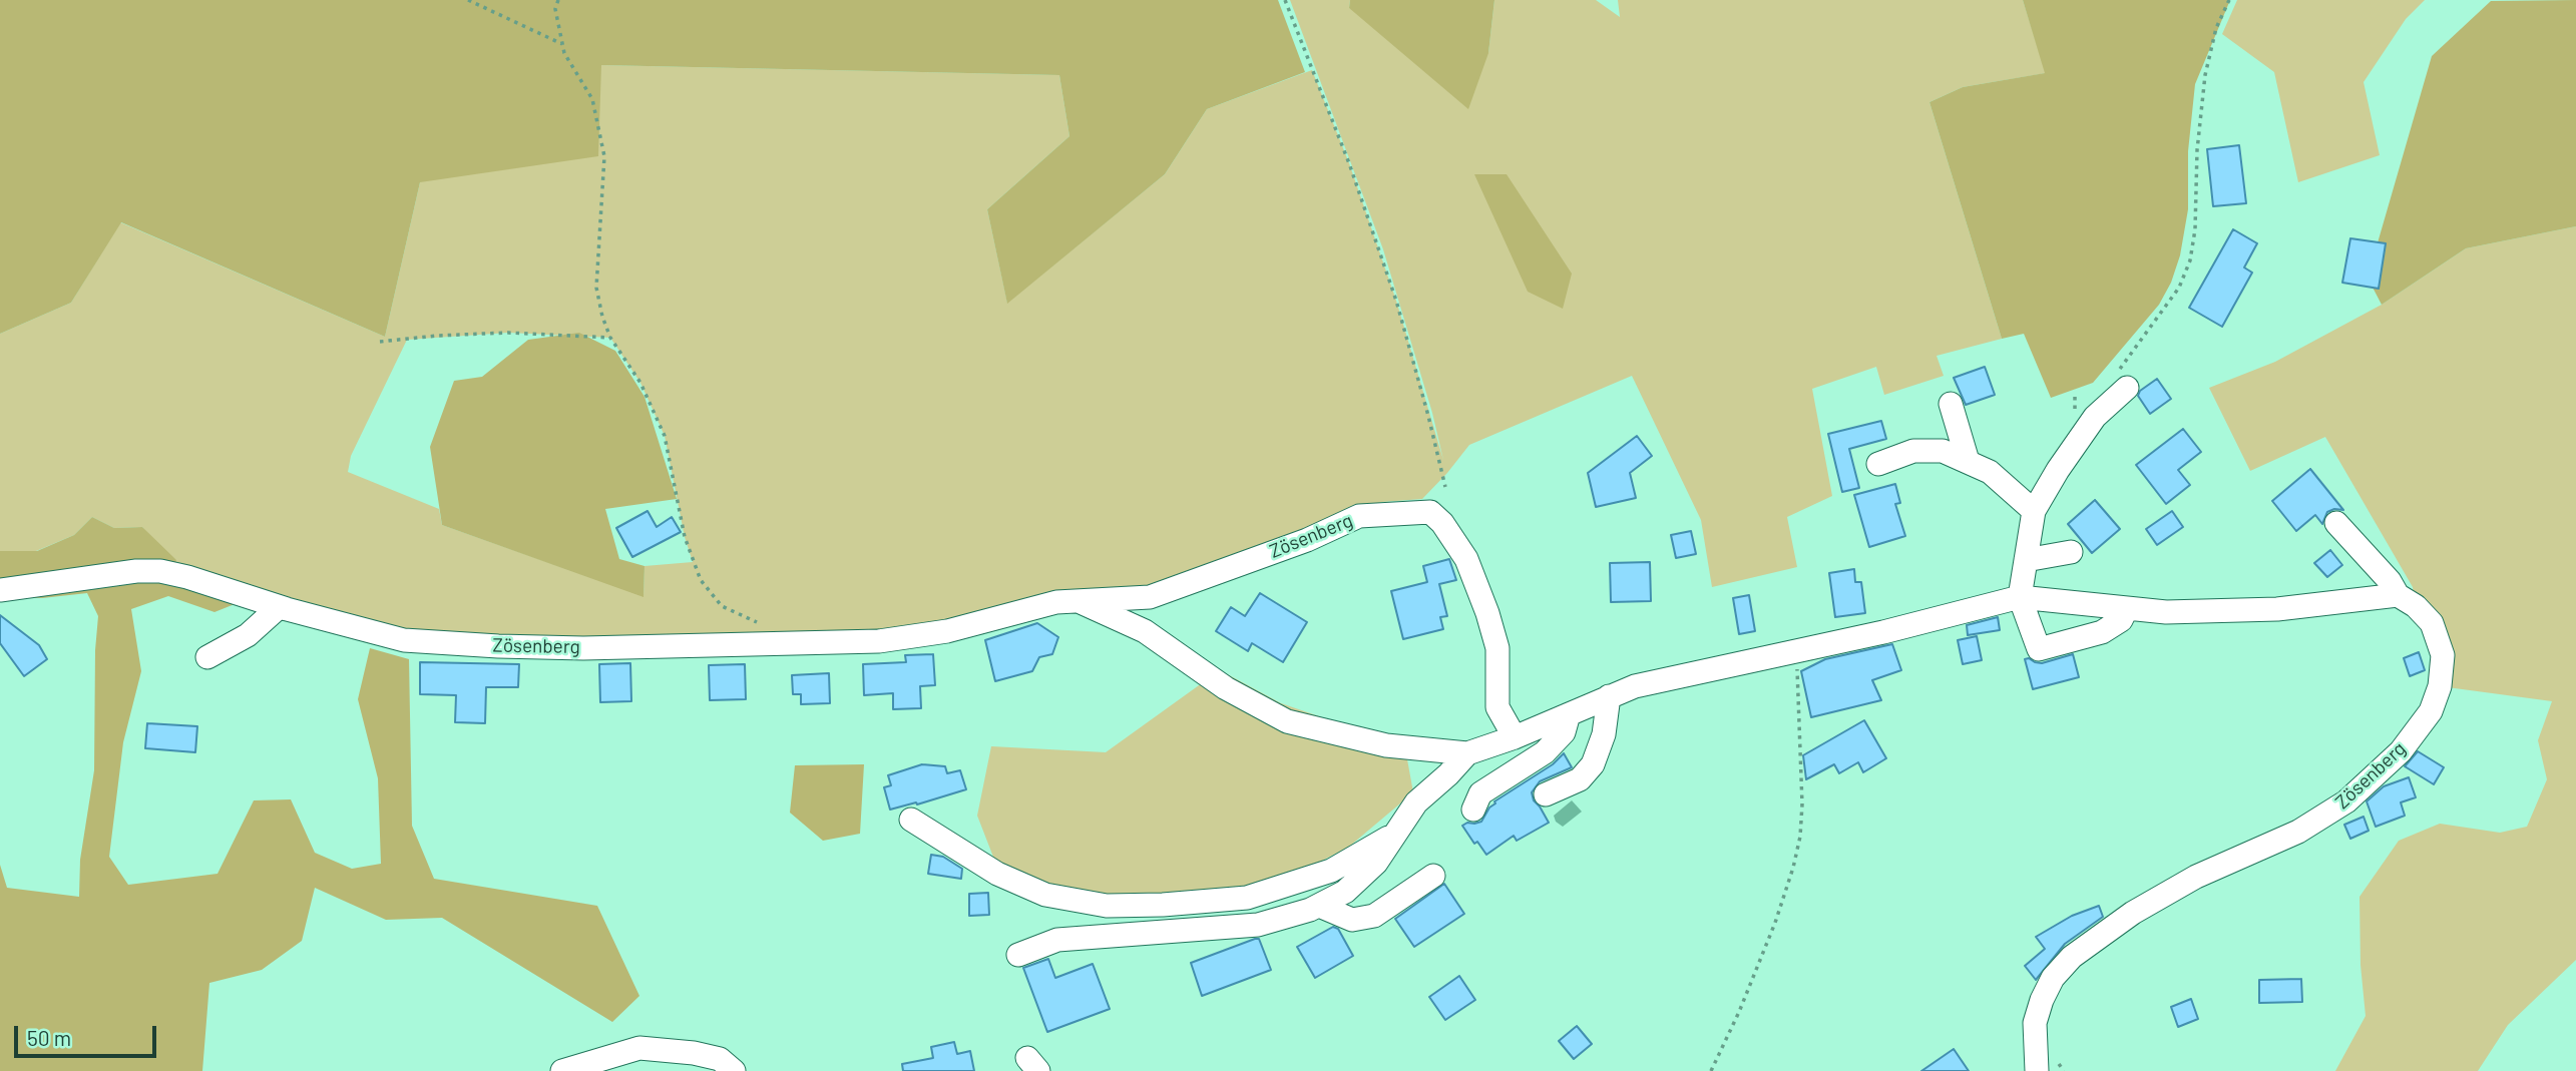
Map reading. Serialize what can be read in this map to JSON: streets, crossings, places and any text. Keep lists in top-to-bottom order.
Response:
{
  "streets": {
    "street": ["Zösenberg"]
  },
  "scale_bar": "50 m"
}
